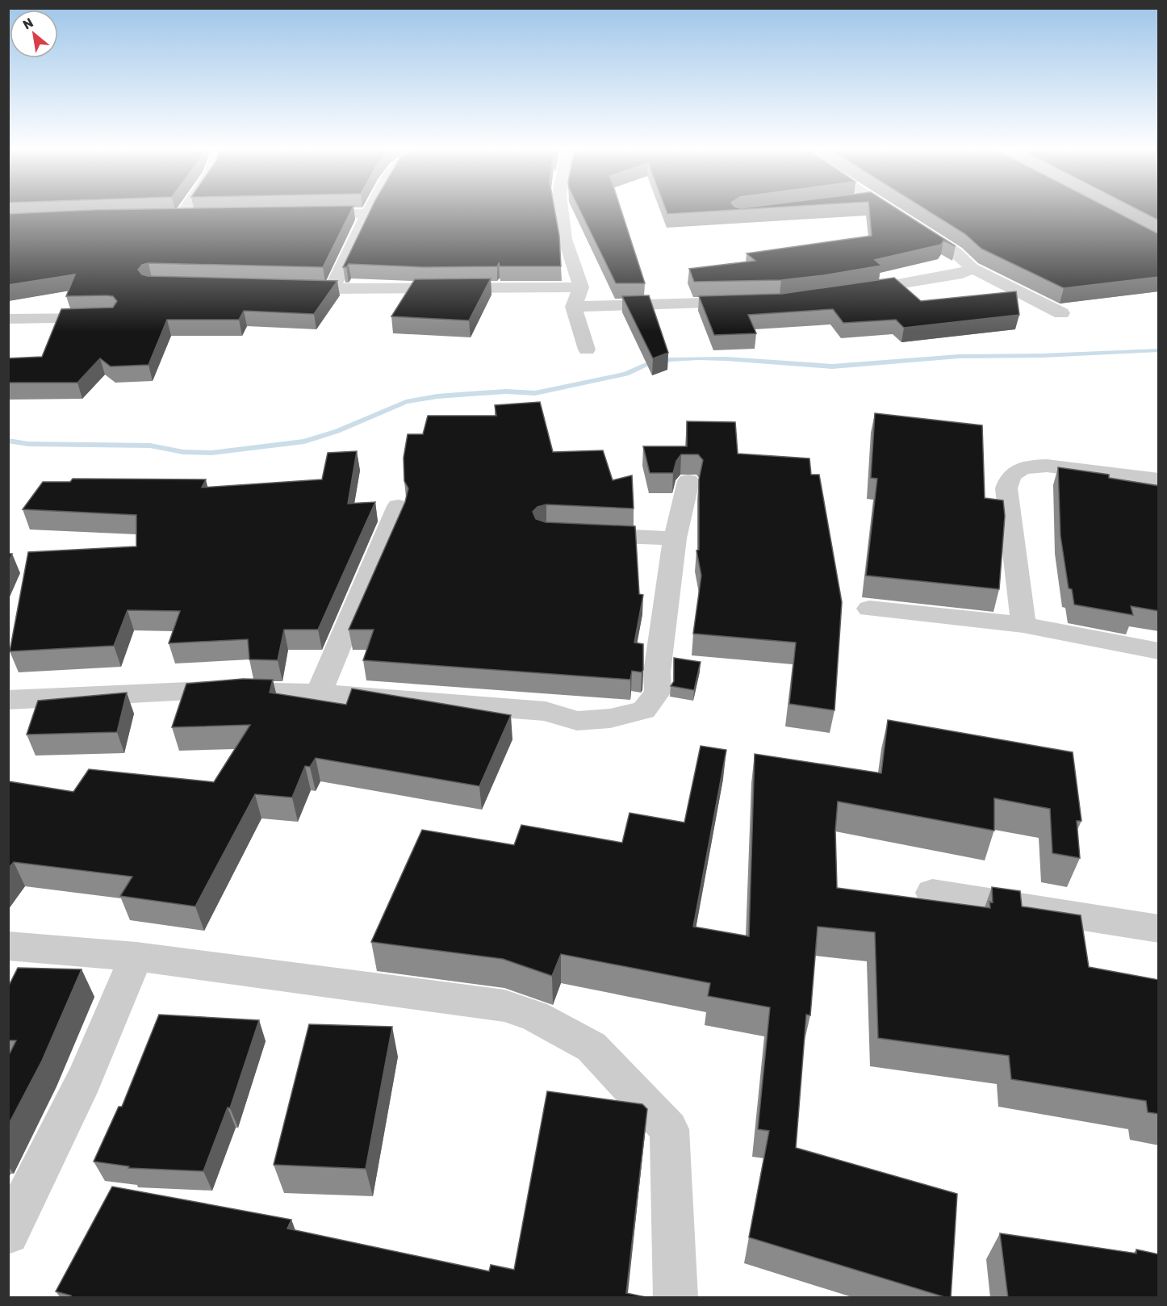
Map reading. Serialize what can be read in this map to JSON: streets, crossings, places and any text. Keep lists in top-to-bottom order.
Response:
{
  "north": "top left"
}
